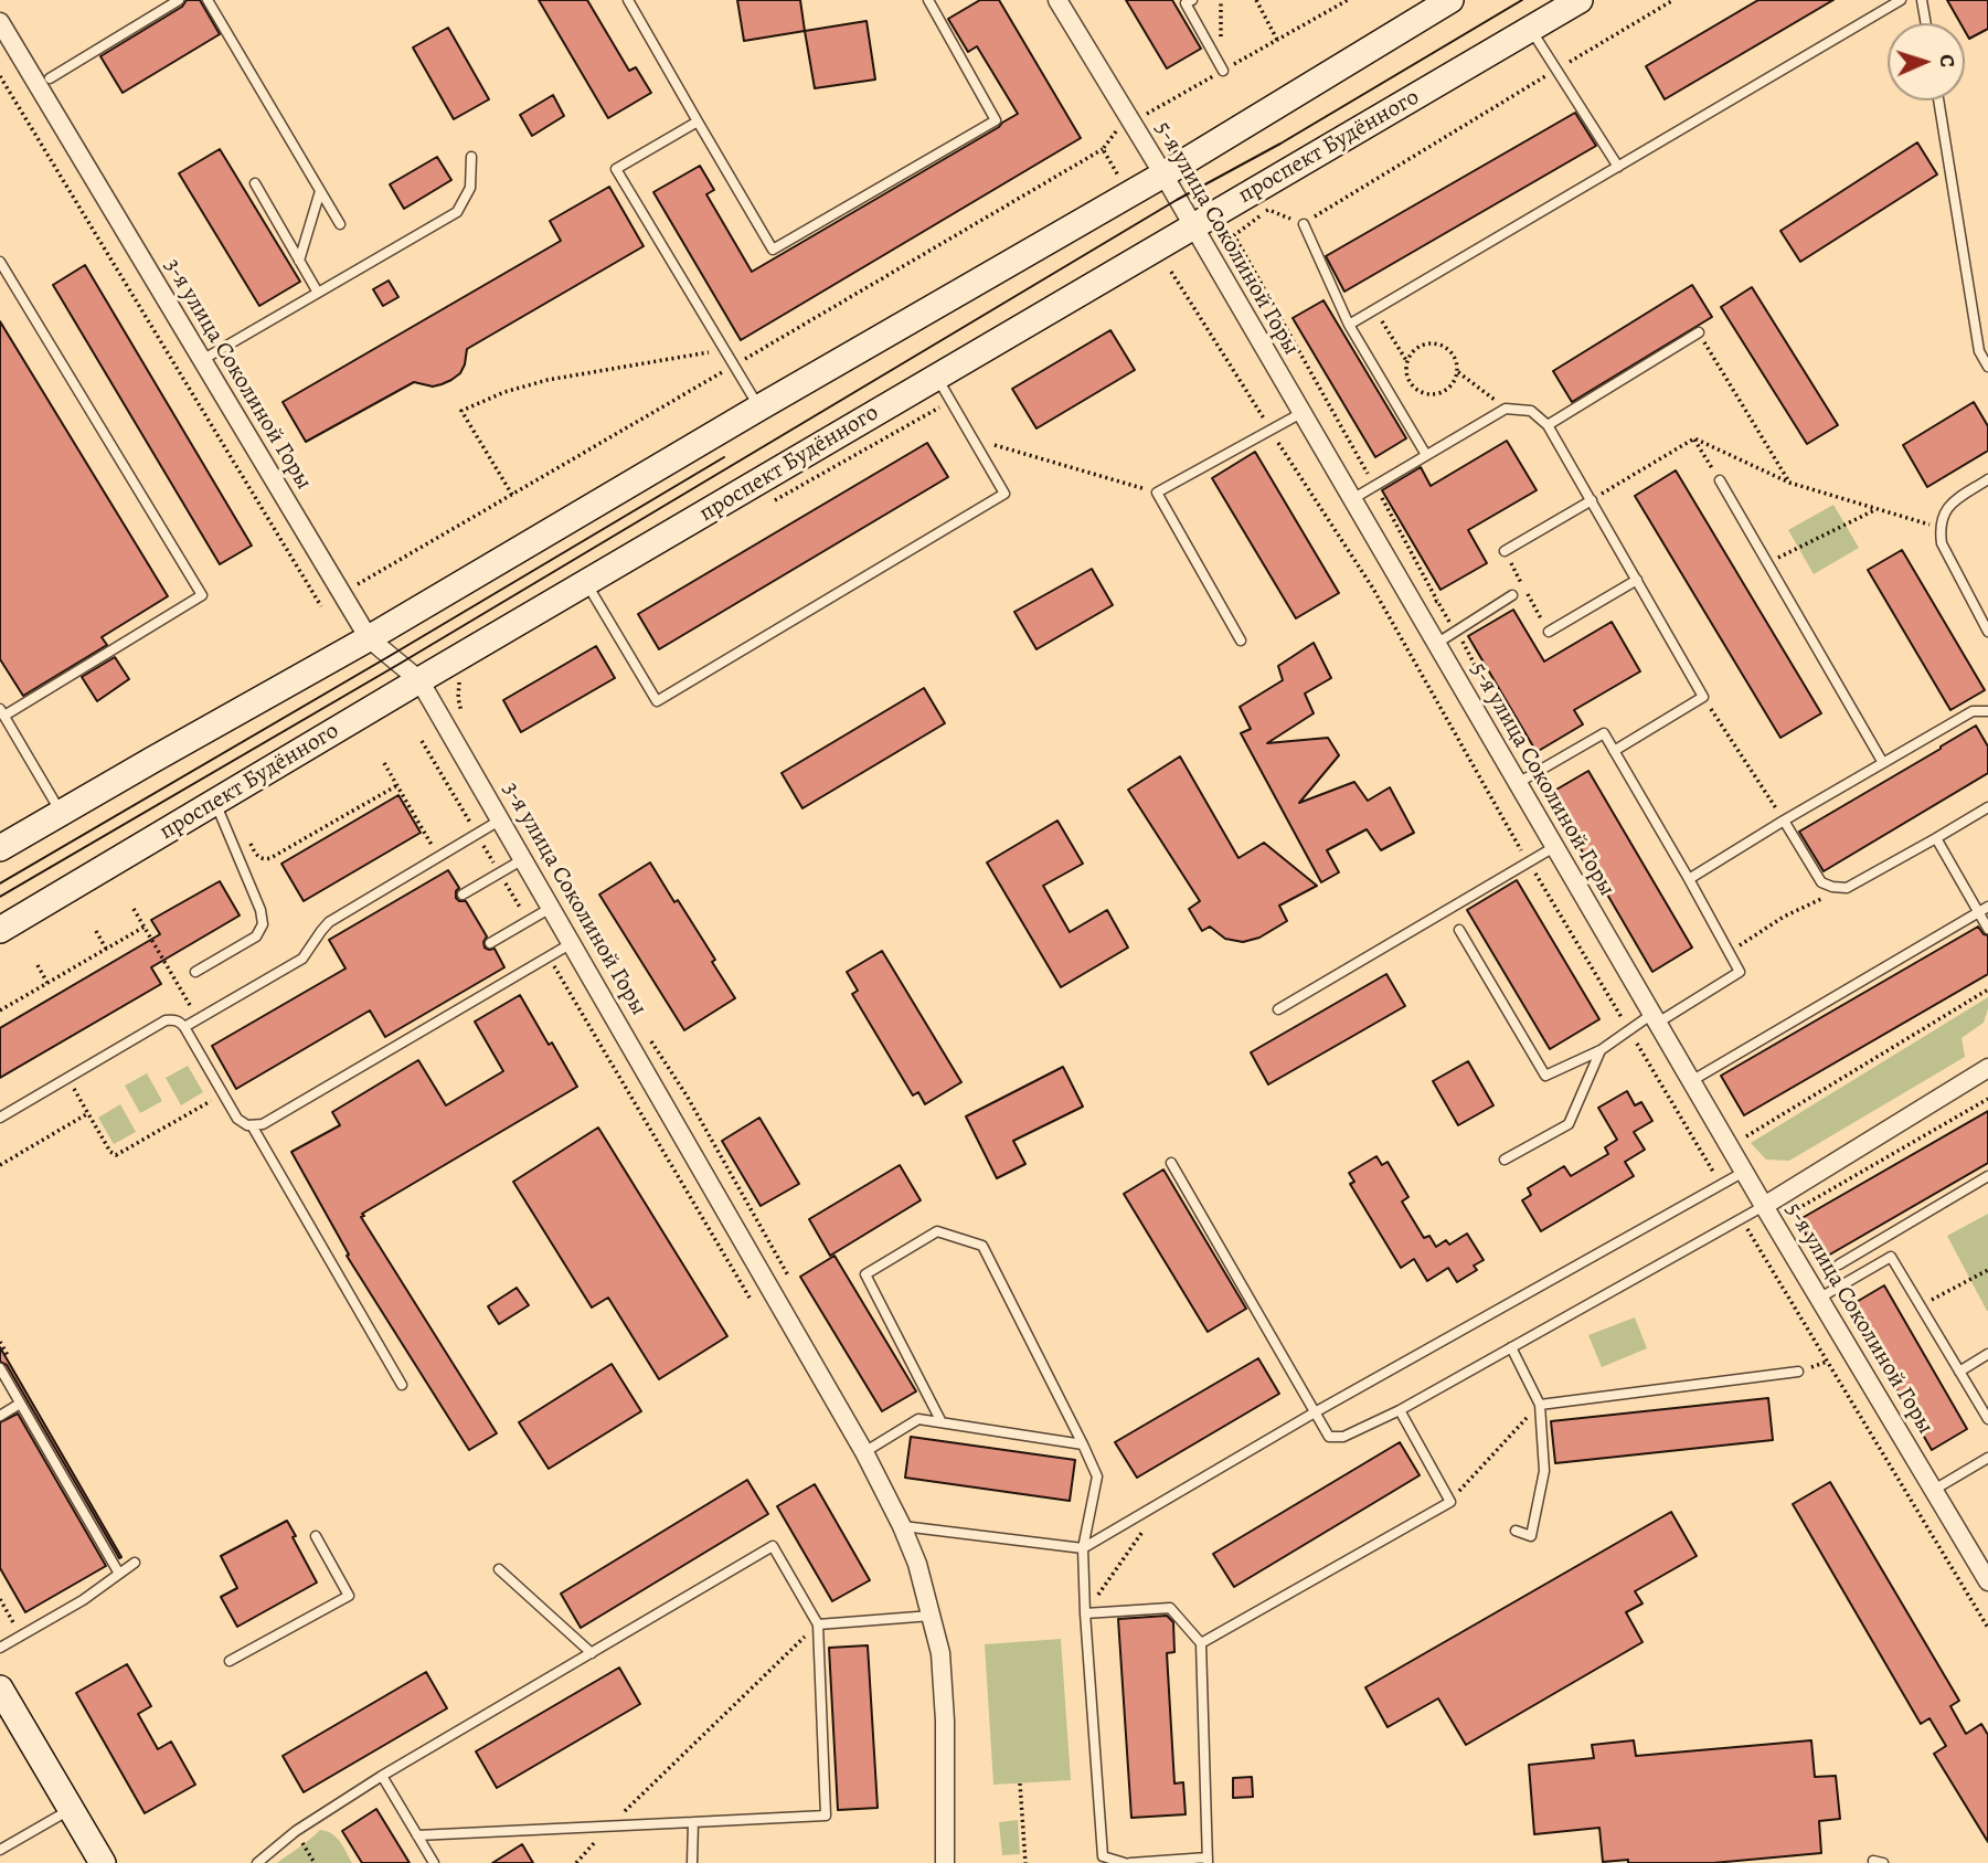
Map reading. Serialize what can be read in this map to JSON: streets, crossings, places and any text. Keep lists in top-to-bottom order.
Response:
{
  "streets": {
    "main road": ["проспект Будённого"],
    "street": ["5-я улица Соколиной Горы", "3-я улица Соколиной Горы"]
  },
  "crossings": [
    ["проспект Будённого", "5-я улица Соколиной Горы"],
    ["проспект Будённого", "3-я улица Соколиной Горы"]
  ],
  "north": "right"
}
